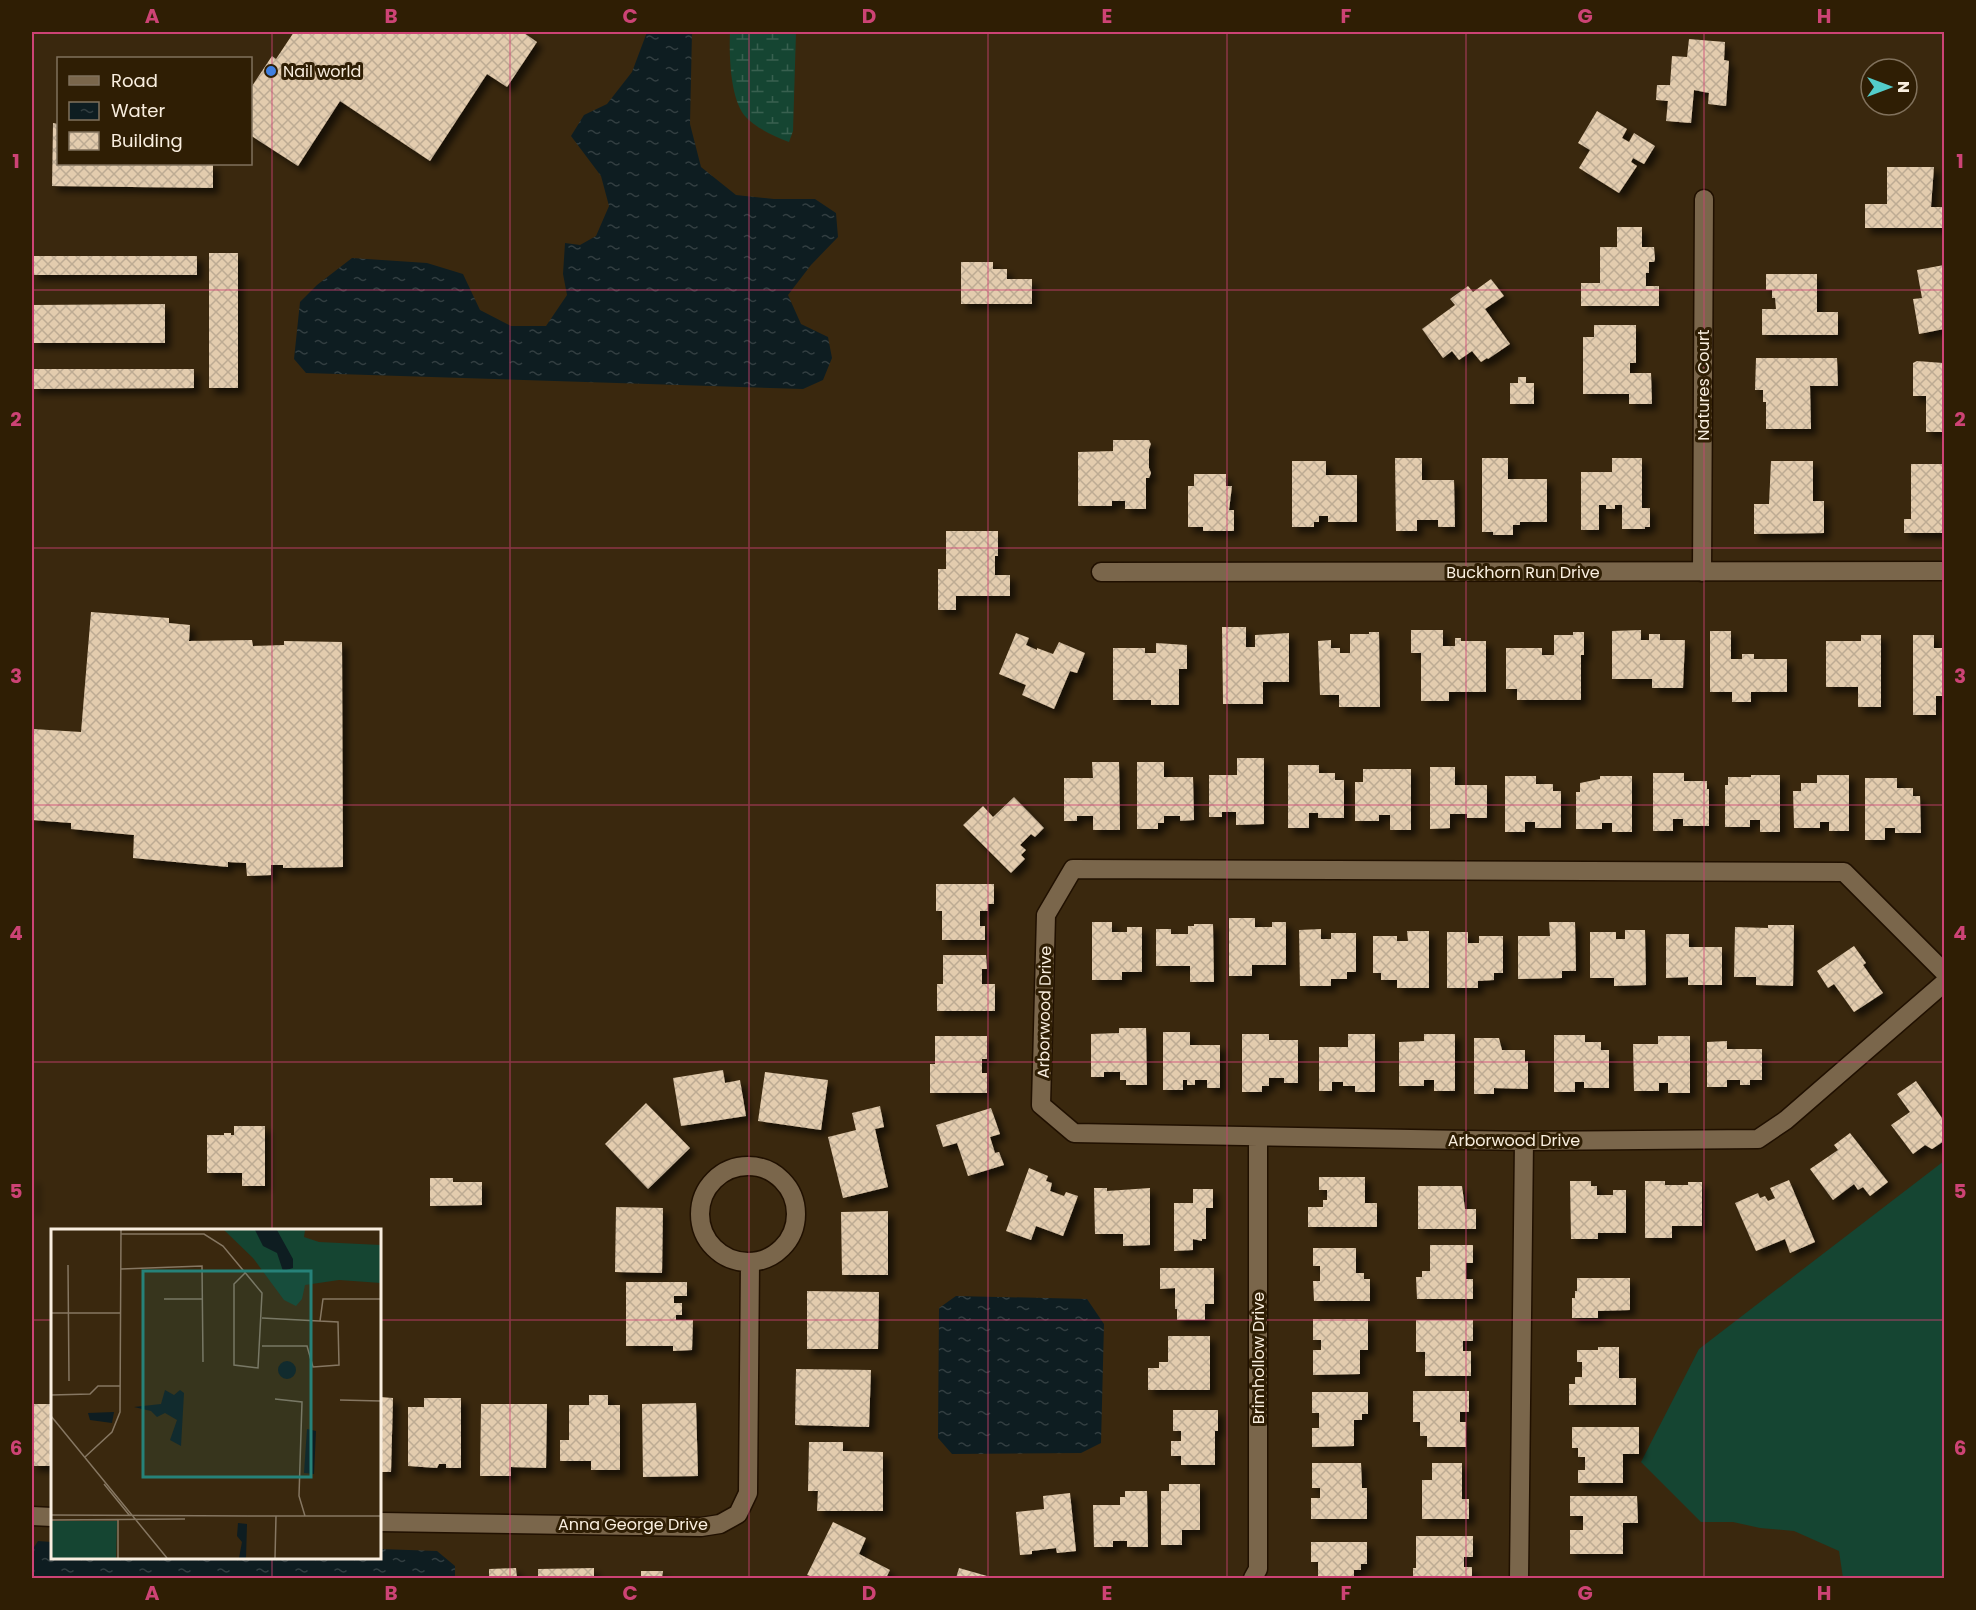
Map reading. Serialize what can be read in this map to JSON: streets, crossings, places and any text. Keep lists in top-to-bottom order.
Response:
{
  "streets": {
    "street": [
      "Natures Court",
      "Buckhorn Run Drive",
      "Arborwood Drive",
      "Brimhollow Drive",
      "Anna George Drive"
    ]
  },
  "crossings": [
    ["Natures Court", "Buckhorn Run Drive"],
    ["Arborwood Drive", "Brimhollow Drive"]
  ],
  "places": ["Nail world"],
  "legend": ["Road", "Water", "Building"],
  "north": "right",
  "grid": {
    "columns": [
      "A",
      "B",
      "C",
      "D",
      "E",
      "F",
      "G",
      "H"
    ],
    "rows": [
      "1",
      "2",
      "3",
      "4",
      "5",
      "6"
    ]
  }
}
